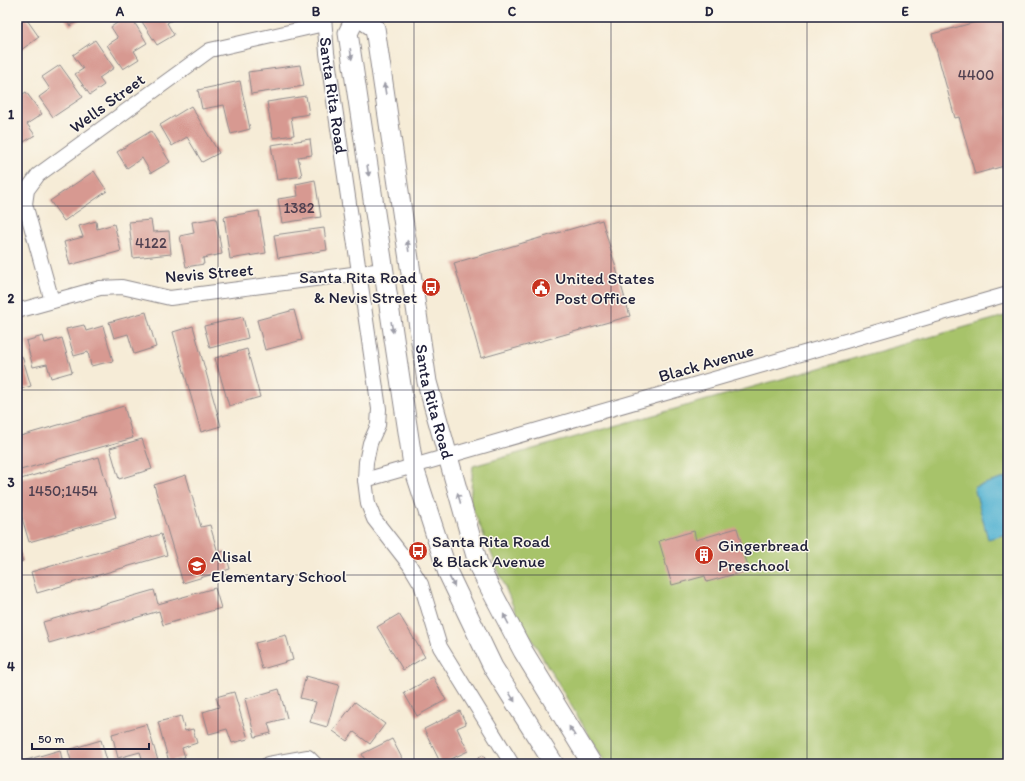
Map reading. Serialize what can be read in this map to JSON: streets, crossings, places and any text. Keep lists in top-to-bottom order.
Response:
{
  "streets": {
    "main road": ["Santa Rita Road"],
    "street": ["Wells Street", "Nevis Street", "Black Avenue"]
  },
  "crossings": [
    ["Santa Rita Road", "Wells Street"],
    ["Santa Rita Road", "Nevis Street"],
    ["Santa Rita Road", "Black Avenue"],
    ["Wells Street", "Nevis Street"]
  ],
  "places": {
    "bus stop": ["Santa Rita Road & Nevis Street", "Santa Rita Road & Black Avenue"],
    "public building": ["United States Post Office"],
    "building": ["Gingerbread Preschool"],
    "school or university": ["Alisal Elementary School"]
  },
  "house_numbers": [
    "4400",
    "1382",
    "4122",
    "1450;1454"
  ],
  "scale_bar": "50 m",
  "grid": {
    "columns": [
      "A",
      "B",
      "C",
      "D",
      "E"
    ],
    "rows": [
      "1",
      "2",
      "3",
      "4"
    ]
  }
}
